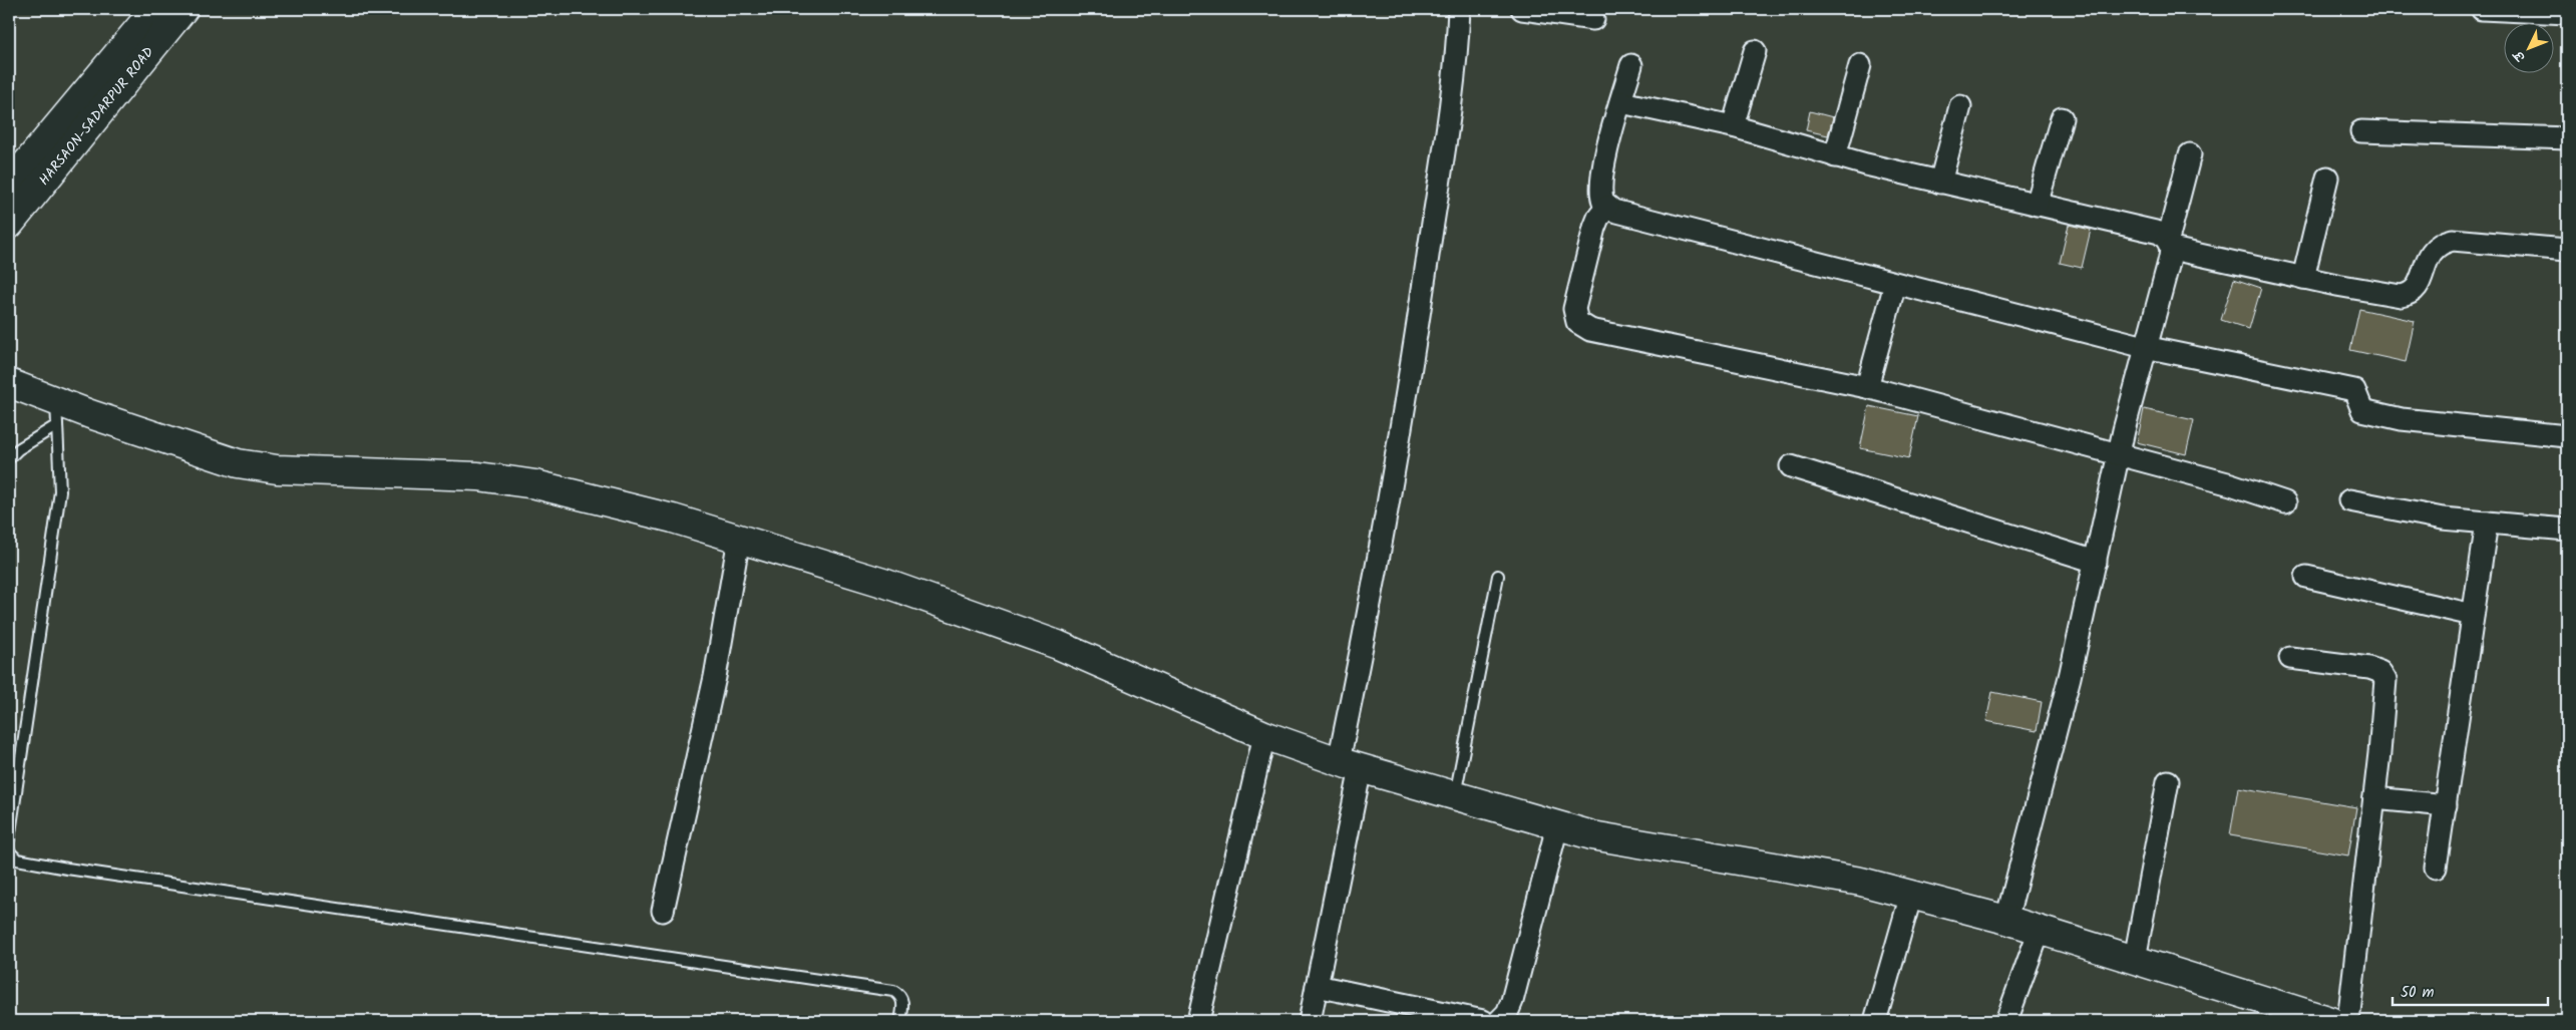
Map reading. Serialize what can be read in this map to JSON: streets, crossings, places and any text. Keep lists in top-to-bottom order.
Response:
{
  "streets": {
    "street": ["HARSAON-SADARPUR ROAD"]
  },
  "scale_bar": "50 m",
  "north": "bottom left"
}
